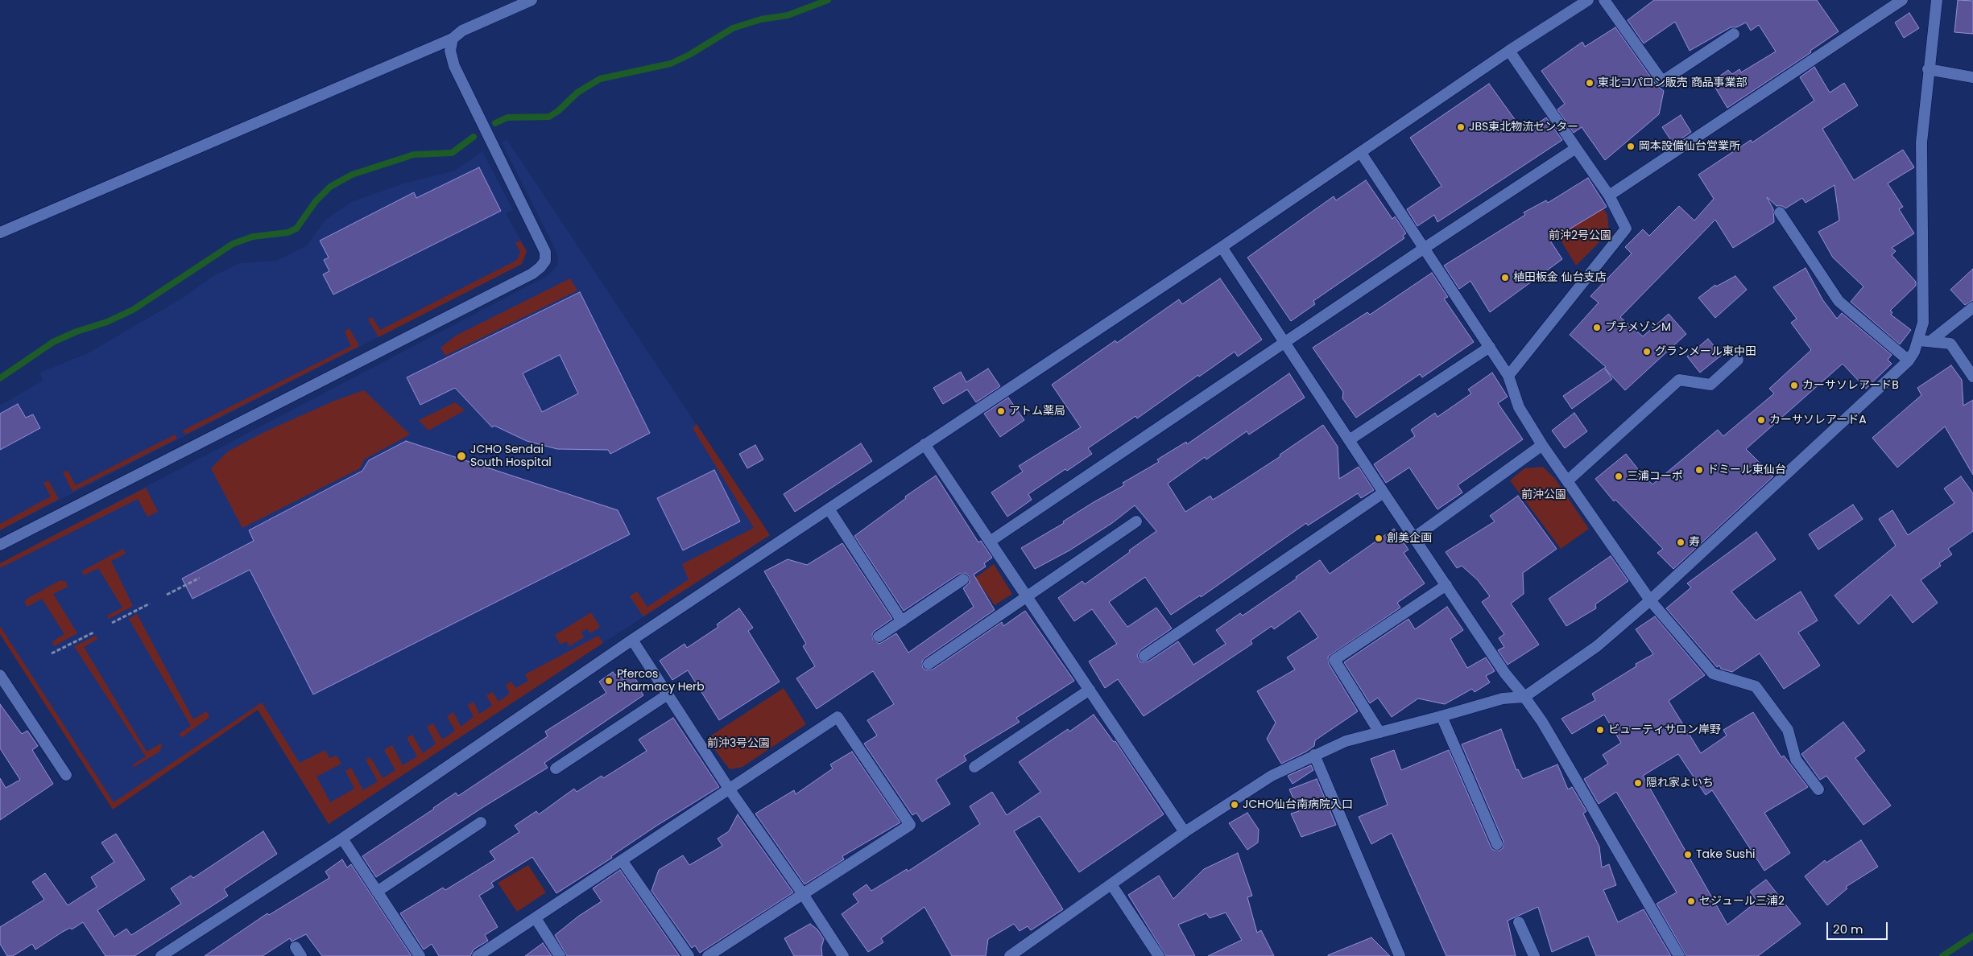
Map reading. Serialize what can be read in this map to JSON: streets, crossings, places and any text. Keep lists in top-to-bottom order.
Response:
{
  "parks": ["前沖2号公園", "前沖公園", "前沖3号公園"],
  "places": [
    "東北コパロン販売 商品事業部",
    "JBS東北物流センター",
    "岡本設備仙台営業所",
    "植田板金 仙台支店",
    "プチメゾンM",
    "グランメール東中田",
    "カーサソレアードB",
    "アトム薬局",
    "カーサソレアードA",
    "JCHO Sendai South Hospital",
    "ドミール東仙台",
    "三浦コーポ",
    "創美企画",
    "寿",
    "Pfercos Pharmacy Herb",
    "ビューティサロン岸野",
    "隠れ家よいち",
    "JCHO仙台南病院入口",
    "Take Sushi",
    "セジュール三浦2"
  ],
  "scale_bar": "20 m"
}
